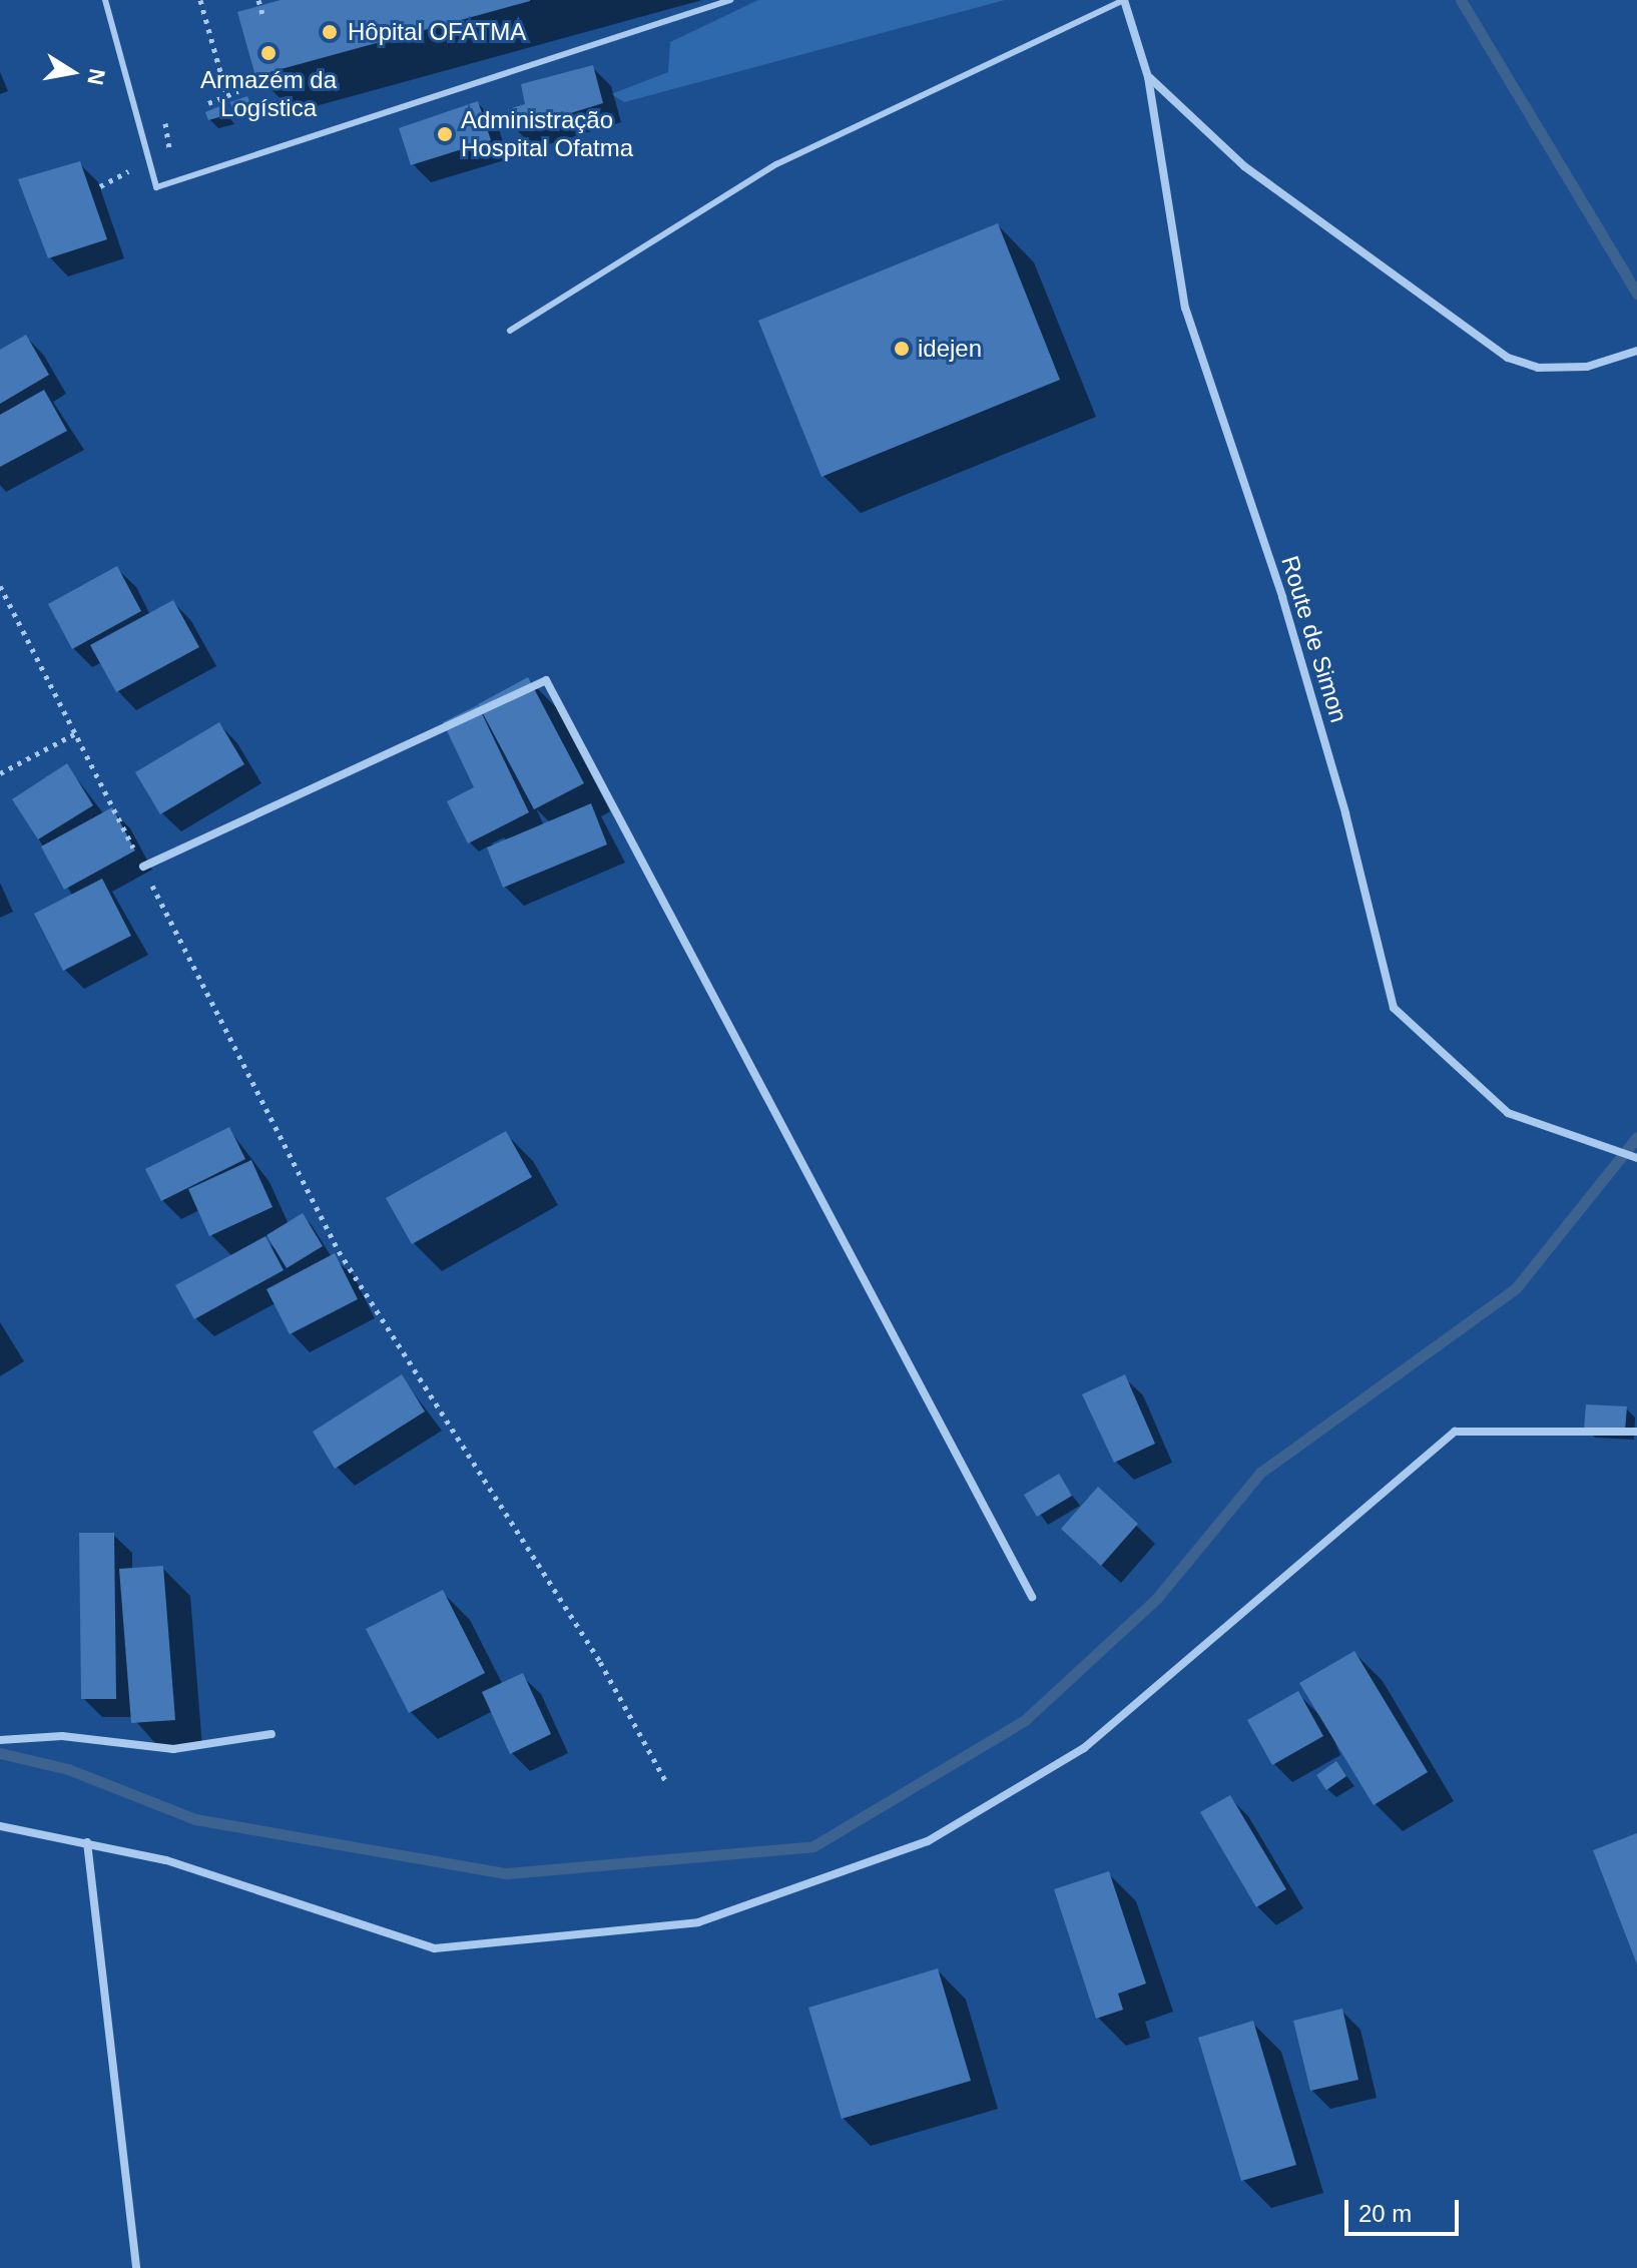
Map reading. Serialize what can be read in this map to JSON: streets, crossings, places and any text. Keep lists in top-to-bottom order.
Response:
{
  "streets": {
    "street": ["Route de Simon"]
  },
  "places": [
    "Hôpital OFATMA",
    "Armazém da Logística",
    "Administração Hospital Ofatma",
    "idejen"
  ],
  "scale_bar": "20 m",
  "north": "right"
}
